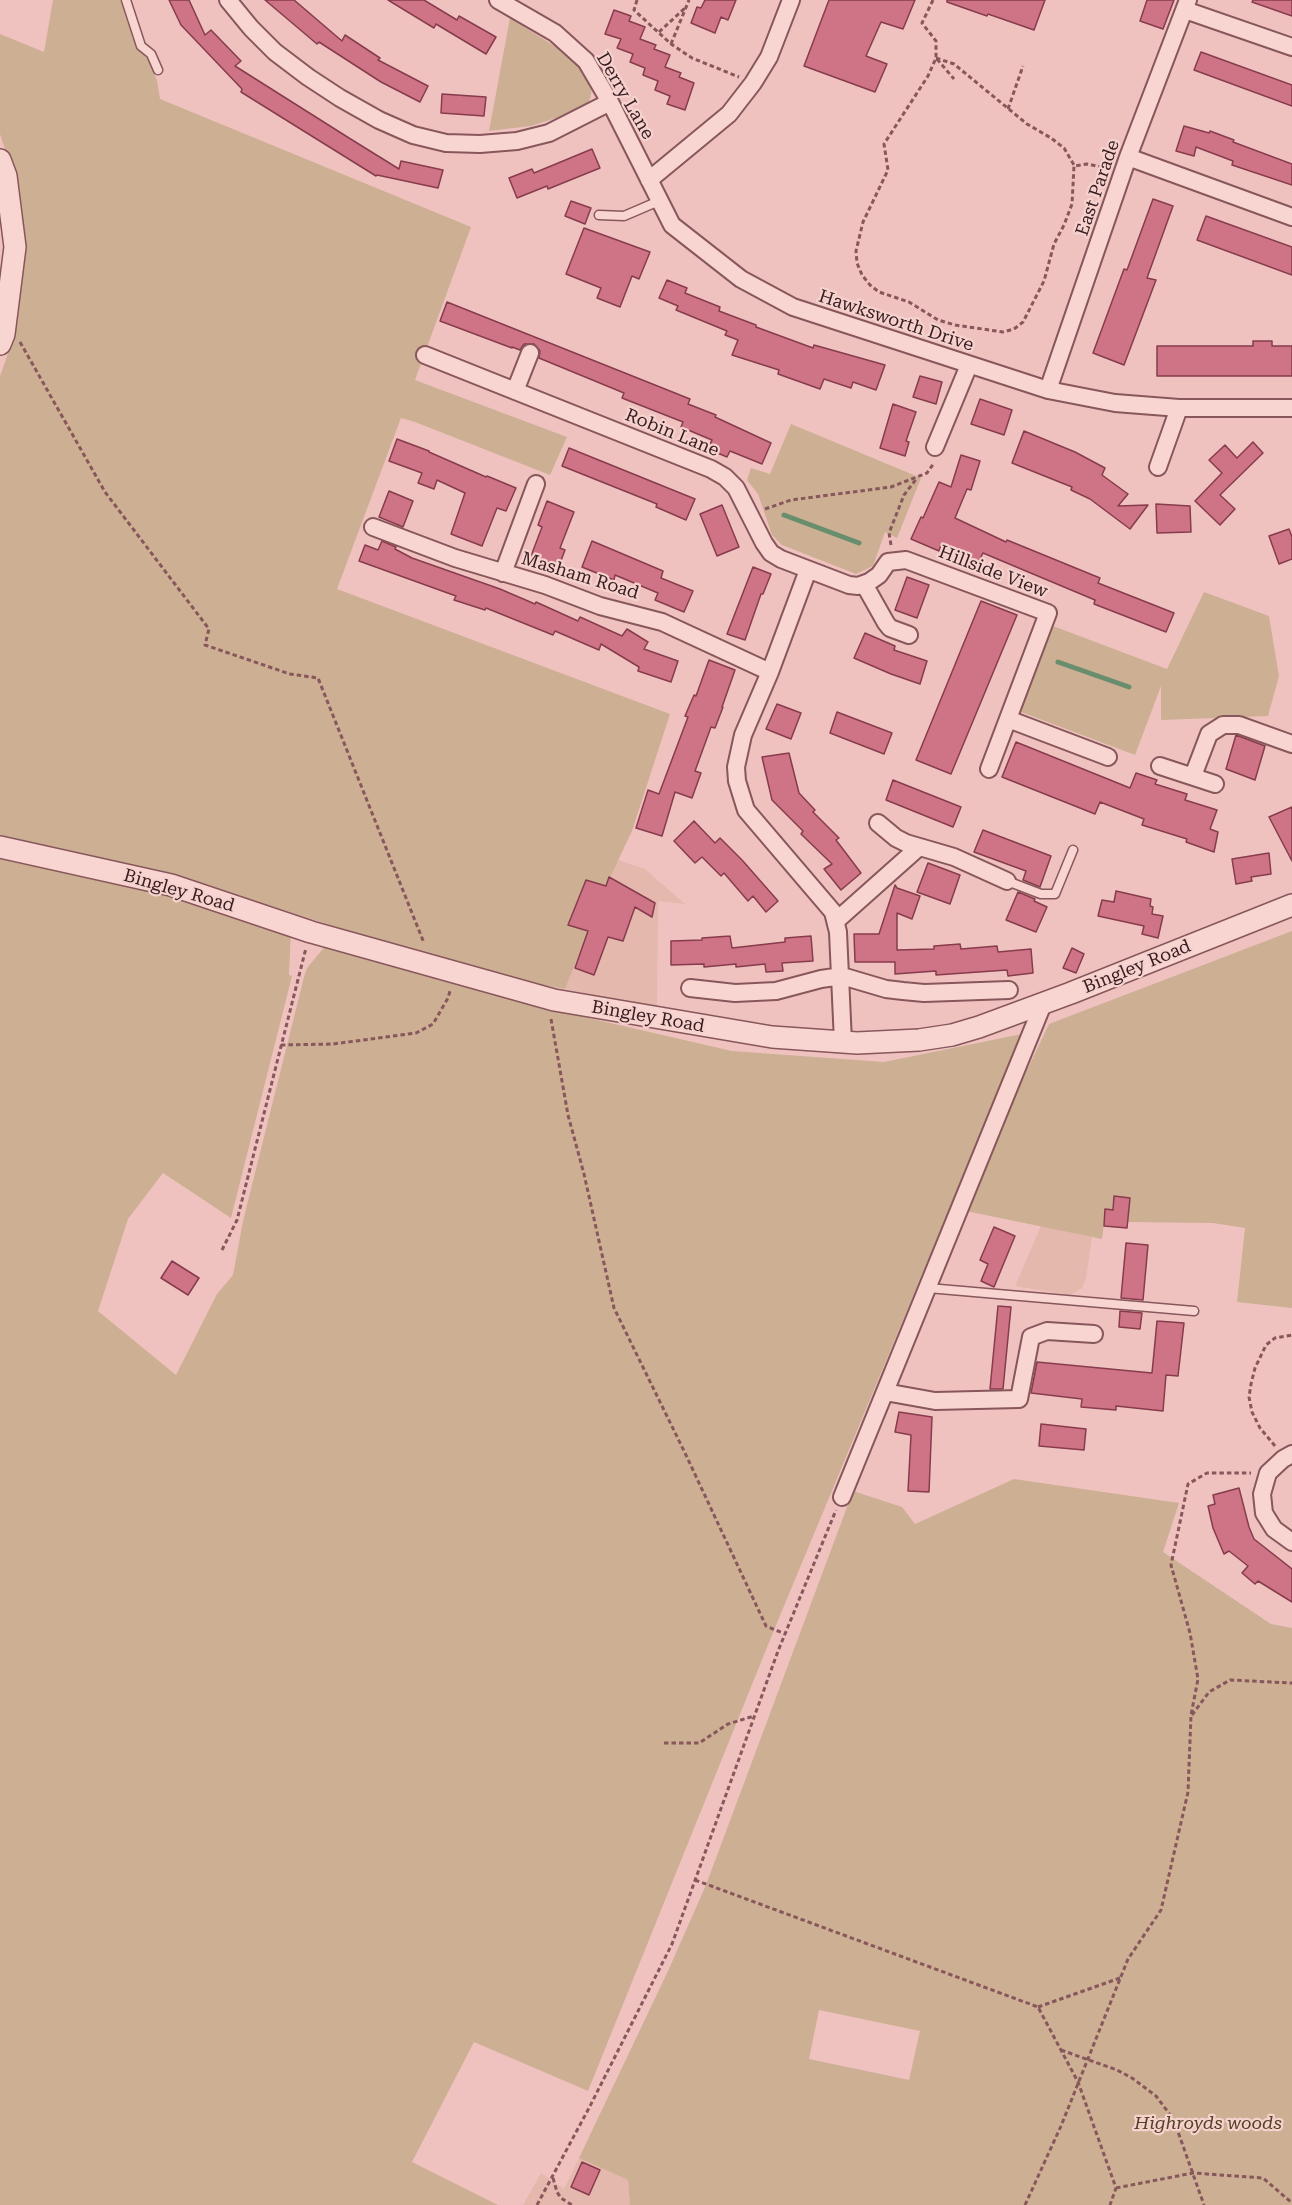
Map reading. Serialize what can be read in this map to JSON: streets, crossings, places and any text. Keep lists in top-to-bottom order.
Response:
{
  "streets": {
    "street": [
      "Derry Lane",
      "East Parade",
      "Hawksworth Drive",
      "Robin Lane",
      "Hillside View",
      "Masham Road",
      "Bingley Road"
    ]
  },
  "crossings": [
    ["Derry Lane", "Hawksworth Drive"],
    ["East Parade", "Hawksworth Drive"]
  ],
  "parks": ["Highroyds woods"]
}
